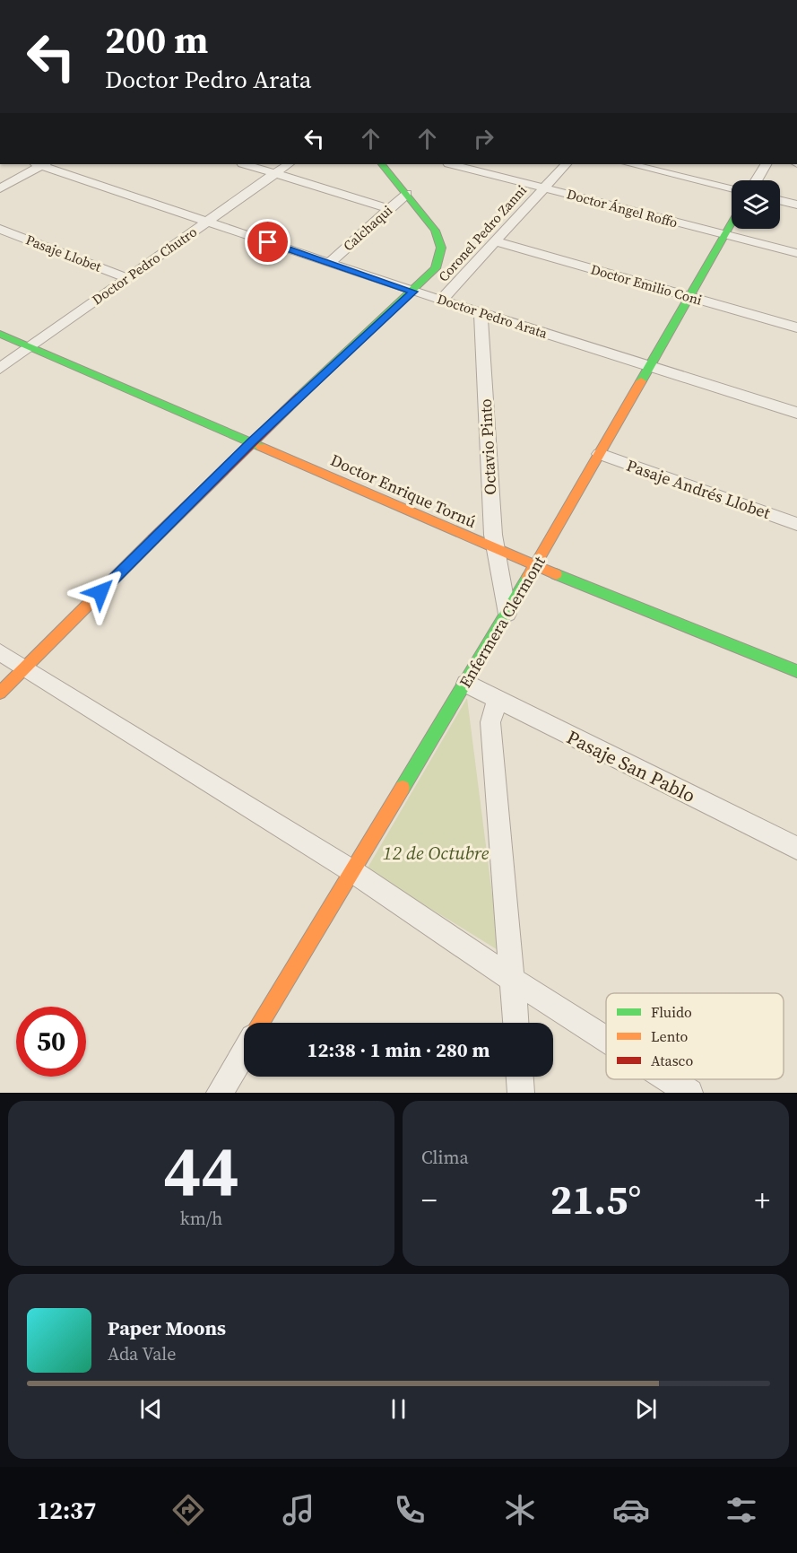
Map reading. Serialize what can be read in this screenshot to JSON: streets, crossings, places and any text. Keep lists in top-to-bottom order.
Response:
{
  "streets": {
    "street": [
      "Doctor Ángel Roffo",
      "Calchaqui",
      "Coronel Pedro Zanni",
      "Pasaje Llobet",
      "Doctor Pedro Chutro",
      "Doctor Emilio Coni",
      "Doctor Pedro Arata",
      "Octavio Pinto",
      "Pasaje Andrés Llobet",
      "Doctor Enrique Tornú",
      "Enfermera Clermont",
      "Pasaje San Pablo"
    ]
  },
  "crossings": [
    ["Doctor Ángel Roffo", "Coronel Pedro Zanni"],
    ["Doctor Ángel Roffo", "Enfermera Clermont"],
    ["Calchaqui", "Doctor Pedro Arata"],
    ["Coronel Pedro Zanni", "Doctor Emilio Coni"],
    ["Coronel Pedro Zanni", "Doctor Pedro Arata"],
    ["Pasaje Llobet", "Doctor Pedro Chutro"],
    ["Doctor Pedro Chutro", "Doctor Pedro Arata"],
    ["Doctor Pedro Chutro", "Doctor Enrique Tornú"],
    ["Doctor Emilio Coni", "Enfermera Clermont"],
    ["Doctor Pedro Arata", "Octavio Pinto"],
    ["Doctor Pedro Arata", "Enfermera Clermont"],
    ["Octavio Pinto", "Doctor Enrique Tornú"],
    ["Octavio Pinto", "Enfermera Clermont"],
    ["Pasaje Andrés Llobet", "Enfermera Clermont"],
    ["Doctor Enrique Tornú", "Enfermera Clermont"],
    ["Enfermera Clermont", "Pasaje San Pablo"]
  ],
  "parks": ["12 de Octubre"],
  "legend": ["Fluido", "Lento", "Atasco"],
  "page": {
    "turn": ["200 m", "Doctor Pedro Arata"],
    "limit": "50",
    "trip": "12:38 · 1 min · 280 m",
    "tile": [
      ["44", "km/h"],
      "Clima"
    ],
    "heat": ["−", "21.5°", "+"],
    "song": ["Paper Moons", "Ada Vale"],
    "tabs": "12:37"
  }
}
